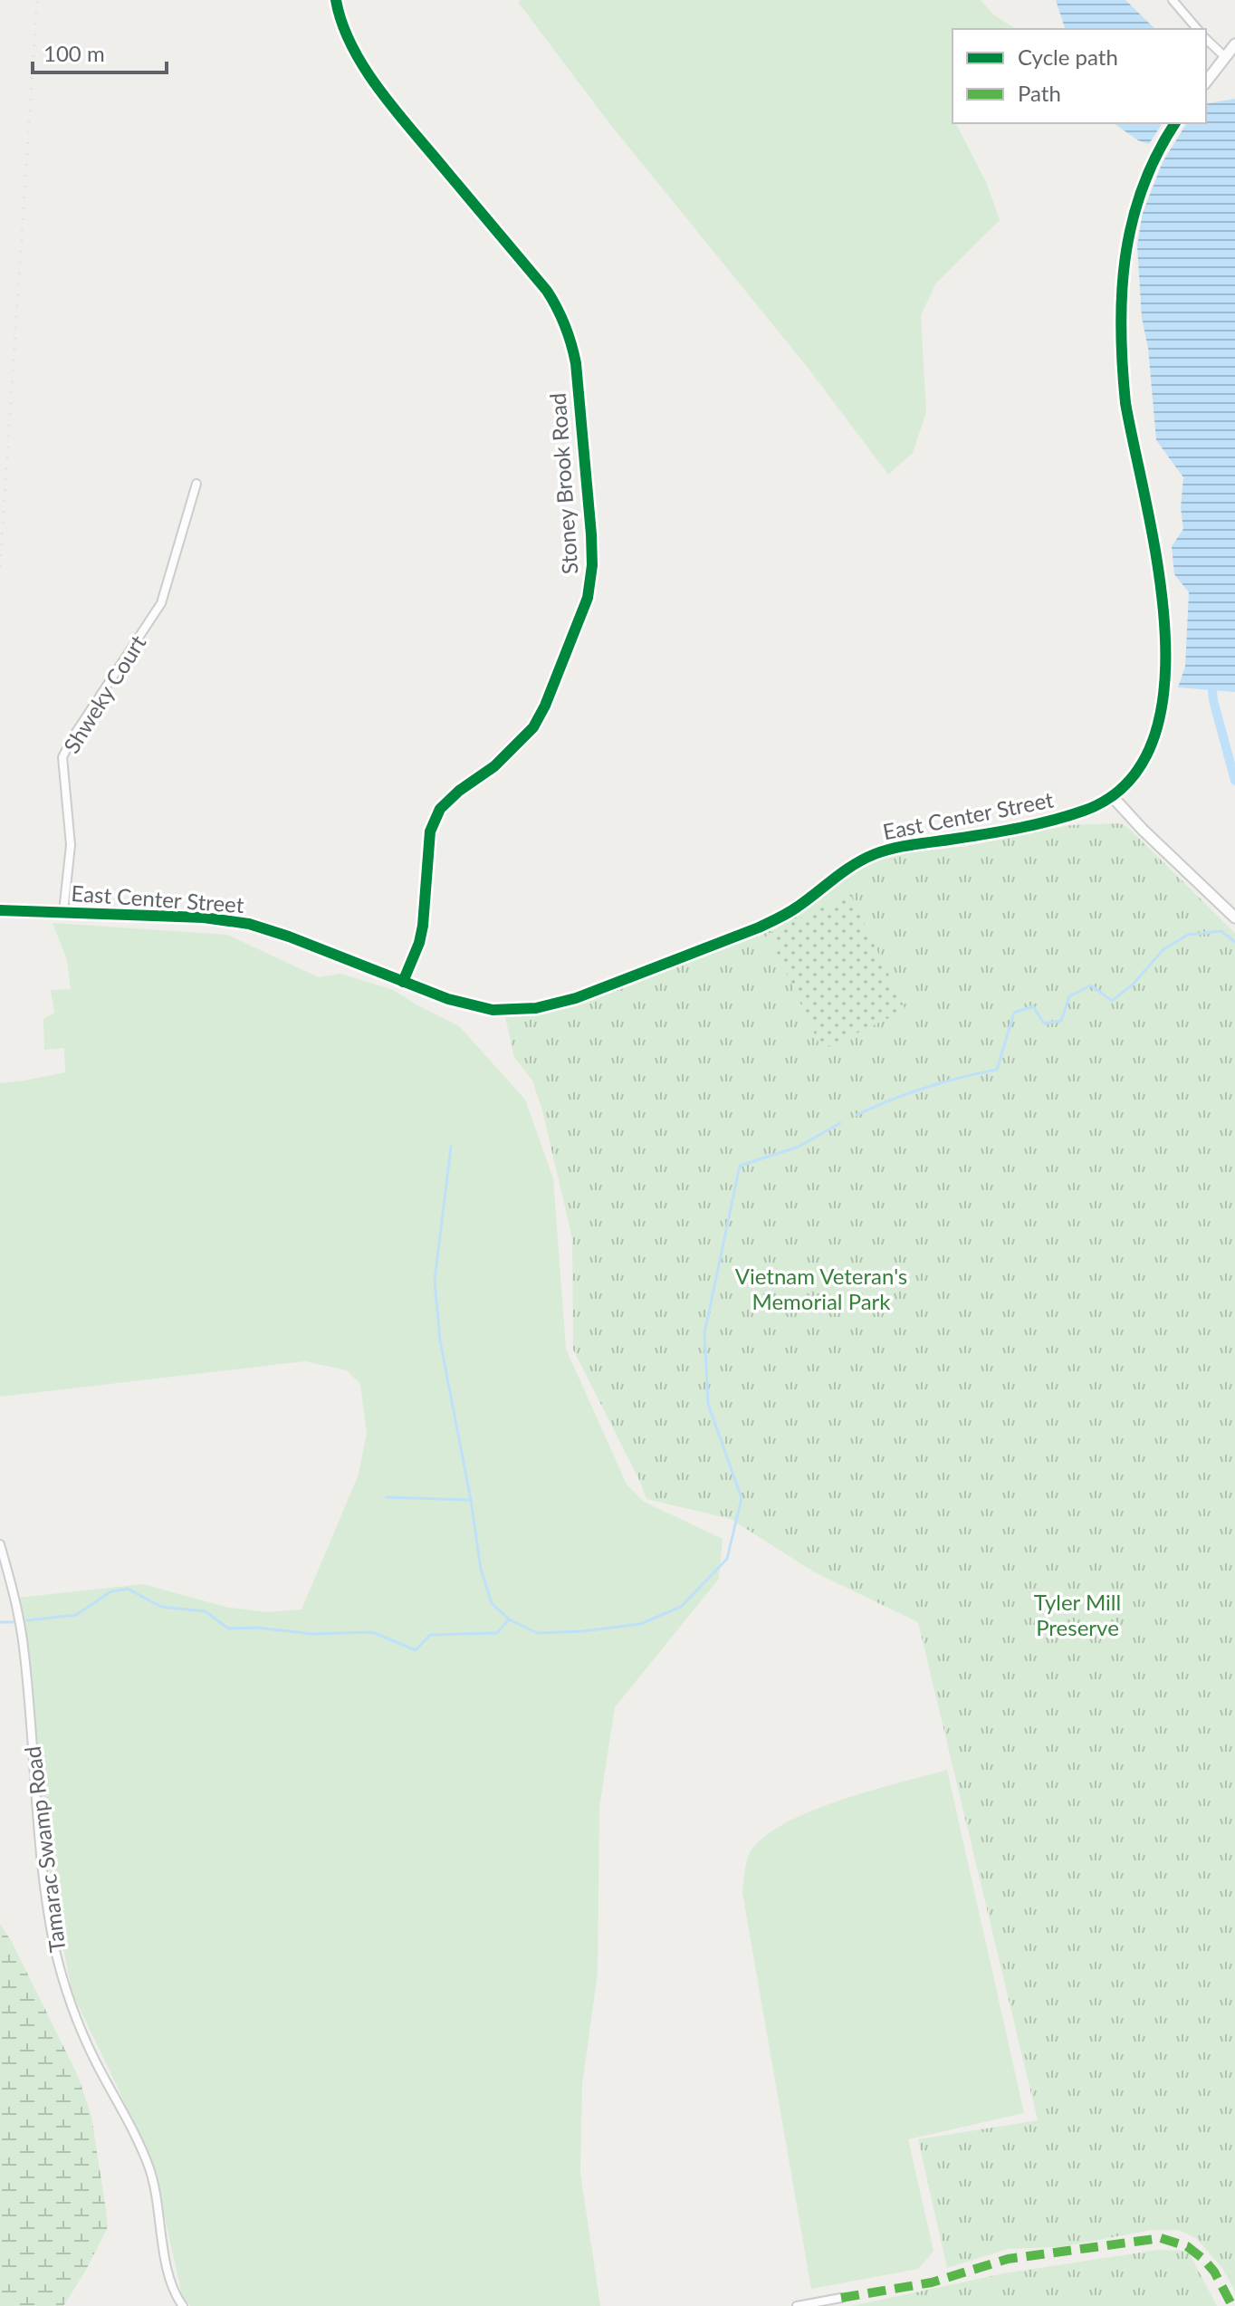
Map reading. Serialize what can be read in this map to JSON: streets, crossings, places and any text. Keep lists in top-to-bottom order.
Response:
{
  "streets": {
    "street": [
      "Stoney Brook Road",
      "Shweky Court",
      "East Center Street",
      "Tamarac Swamp Road"
    ]
  },
  "crossings": [
    ["Stoney Brook Road", "East Center Street"],
    ["Shweky Court", "East Center Street"]
  ],
  "parks": ["Vietnam Veteran's Memorial Park", "Tyler Mill Preserve"],
  "legend": ["Cycle path", "Path"],
  "scale_bar": "100 m"
}
